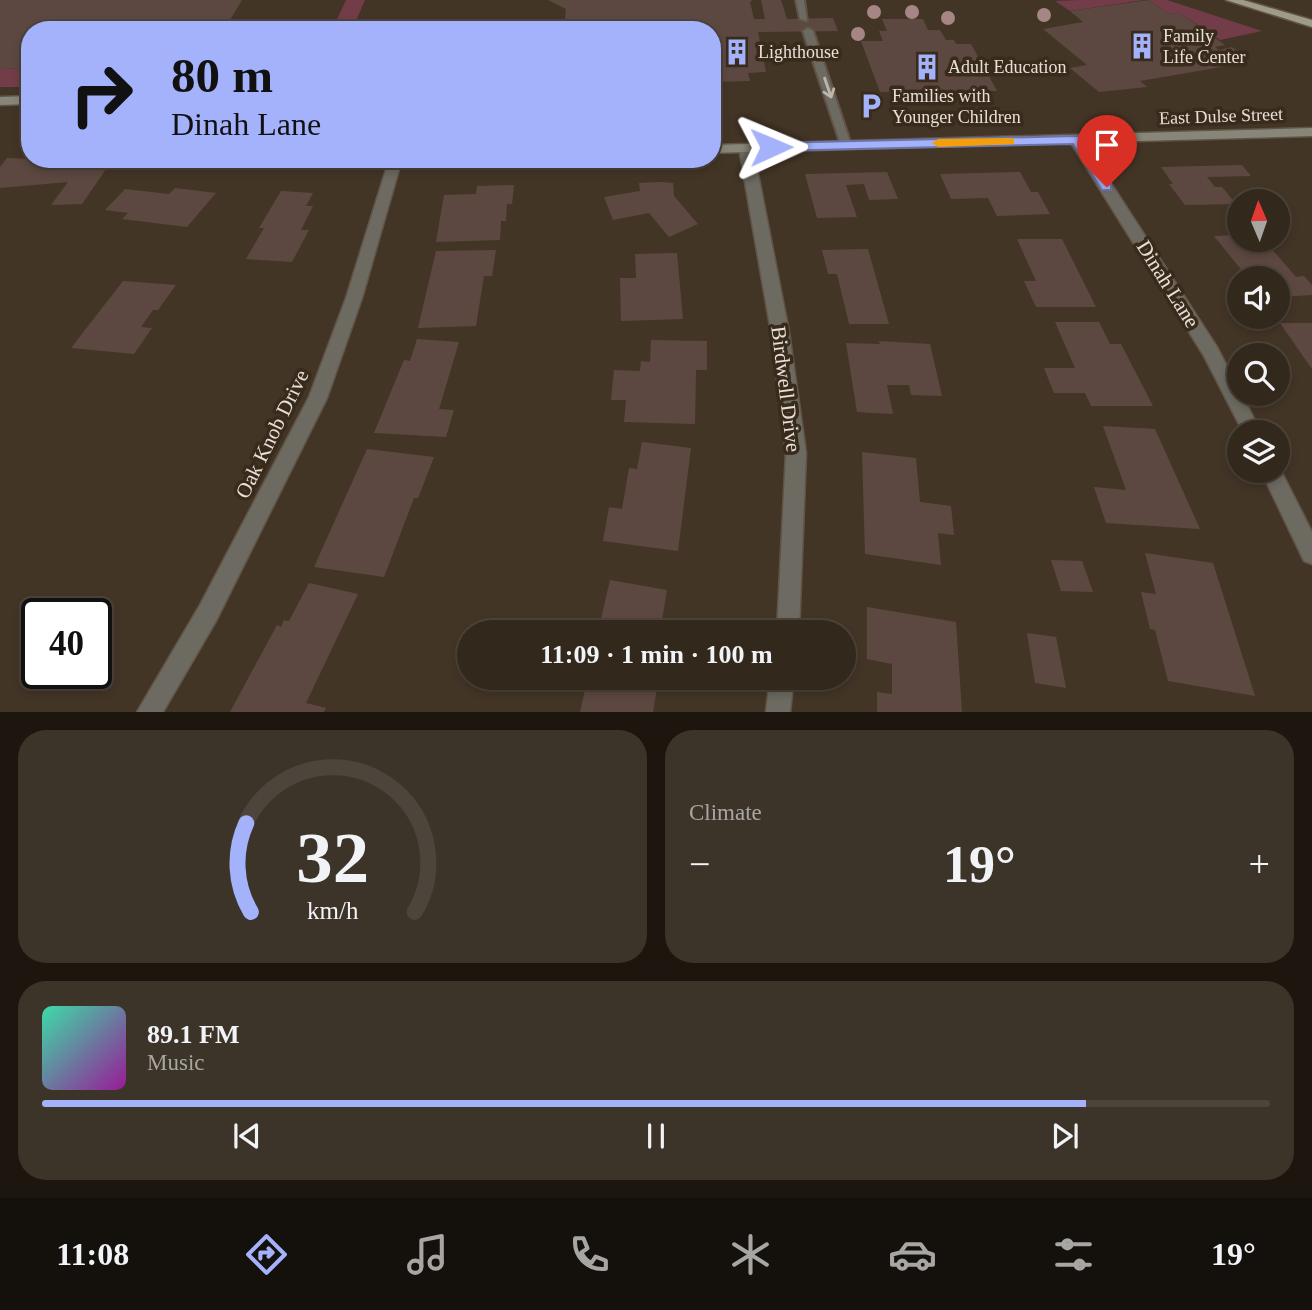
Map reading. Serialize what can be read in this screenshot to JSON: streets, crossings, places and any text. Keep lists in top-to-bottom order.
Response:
{
  "streets": {
    "street": [
      "East Dulse Street",
      "Dinah Lane",
      "Birdwell Drive",
      "Oak Knob Drive"
    ]
  },
  "crossings": [
    ["East Dulse Street", "Dinah Lane"],
    ["East Dulse Street", "Birdwell Drive"]
  ],
  "places": {
    "building": ["Family Life Center", "Lighthouse", "Adult Education"],
    "parking": ["Families with Younger Children"]
  },
  "north": "top",
  "page": {
    "turn": ["80 m", "Dinah Lane"],
    "limit": "40",
    "trip": "11:09 · 1 min · 100 m",
    "tile": "Climate",
    "heat": ["−", "19°", "+"],
    "song": ["89.1 FM", "Music"],
    "tabs": ["11:08", "19°"],
    "gauge": ["32", "km/h"]
  }
}
